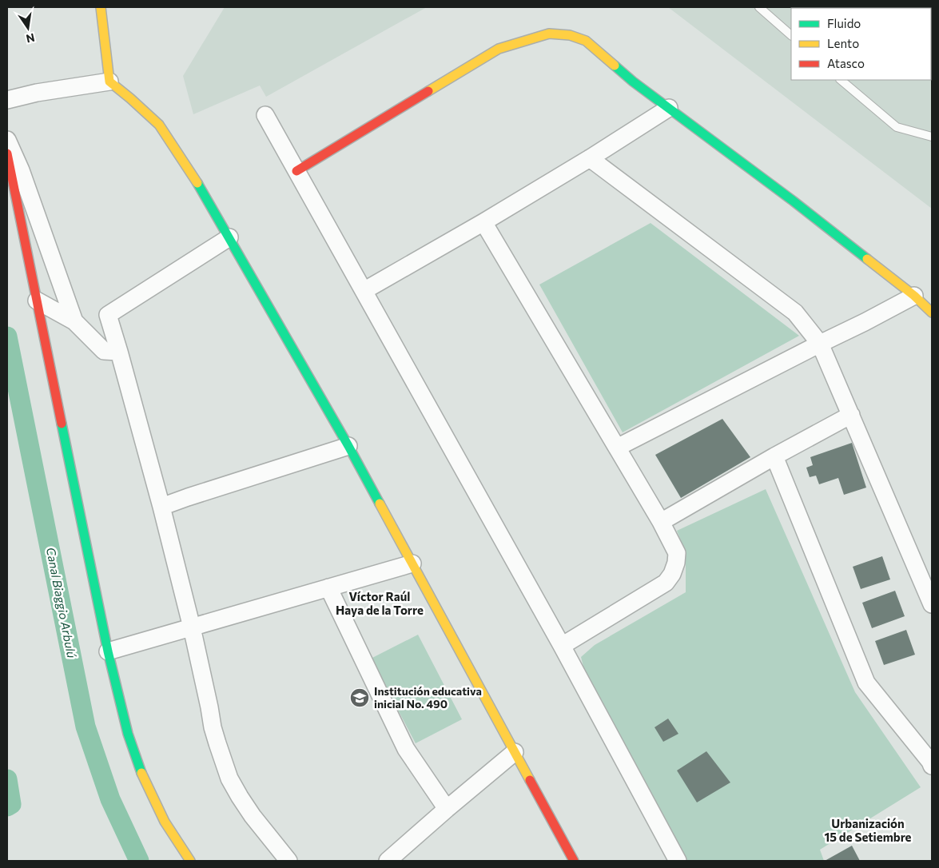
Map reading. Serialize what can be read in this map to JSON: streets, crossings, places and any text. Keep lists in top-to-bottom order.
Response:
{
  "districts": ["Víctor Raúl Haya de la Torre", "Urbanización 15 de Setiembre"],
  "water": ["Canal Biaggio Arbulú"],
  "places": {
    "school or university": ["Institución educativa inicial No. 490"]
  },
  "legend": ["Fluido", "Lento", "Atasco"],
  "north": "bottom"
}
